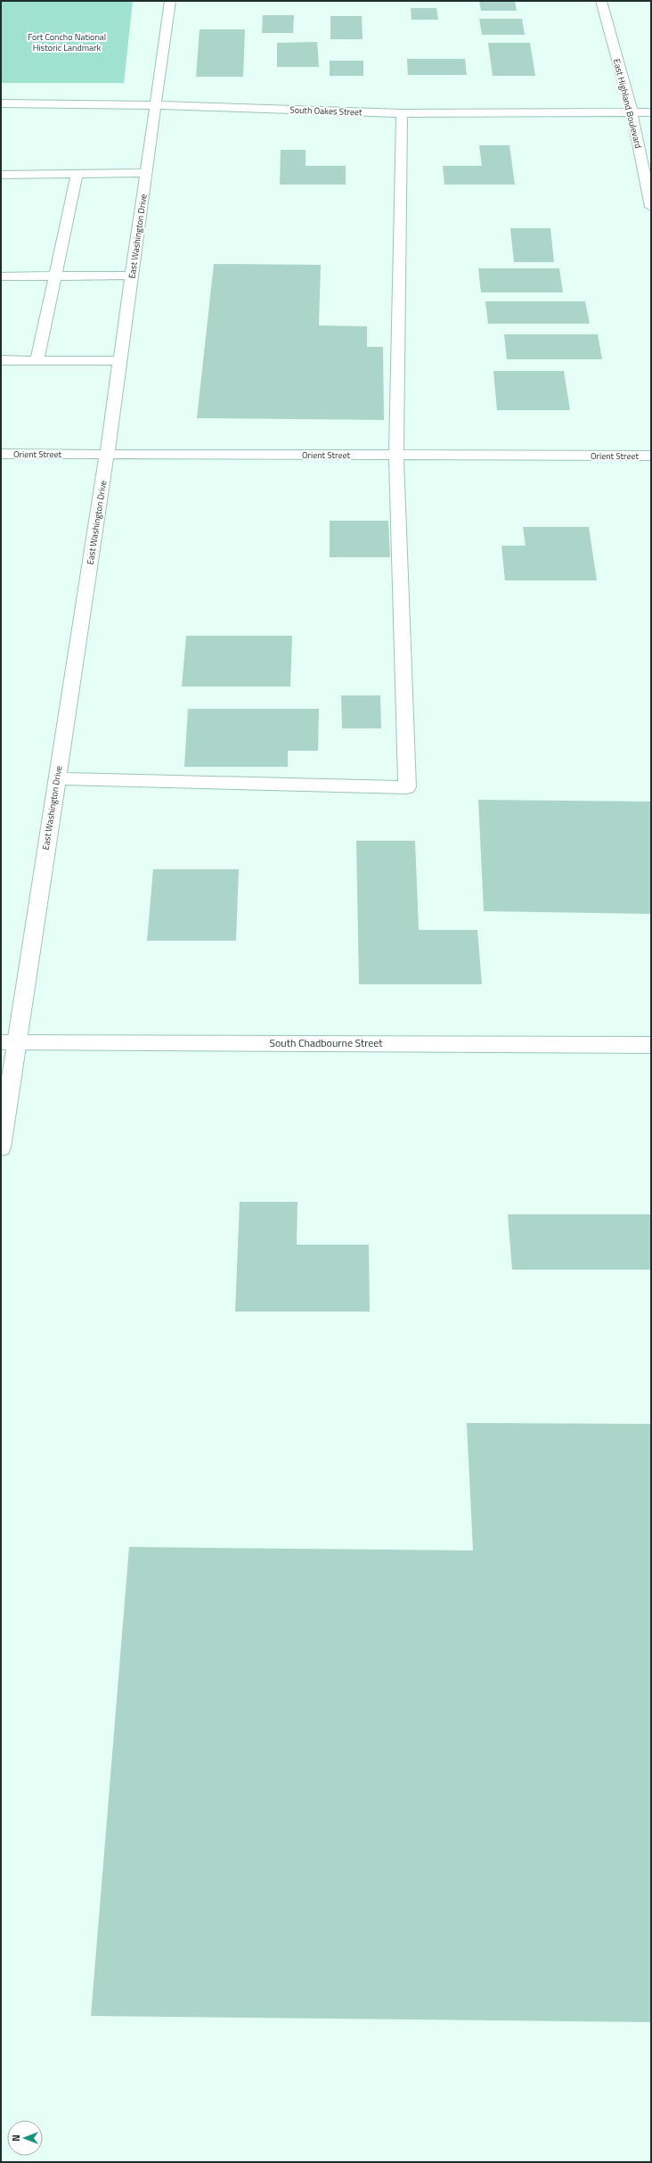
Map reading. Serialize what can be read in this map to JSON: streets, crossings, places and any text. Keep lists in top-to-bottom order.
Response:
{
  "streets": {
    "street": [
      "East Highland Boulevard",
      "South Oakes Street",
      "East Washington Drive",
      "Orient Street",
      "South Chadbourne Street"
    ]
  },
  "crossings": [
    ["East Highland Boulevard", "South Oakes Street"],
    ["South Oakes Street", "East Washington Drive"],
    ["East Washington Drive", "Orient Street"],
    ["East Washington Drive", "South Chadbourne Street"]
  ],
  "parks": ["Fort Concho National Historic Landmark"],
  "north": "left"
}
